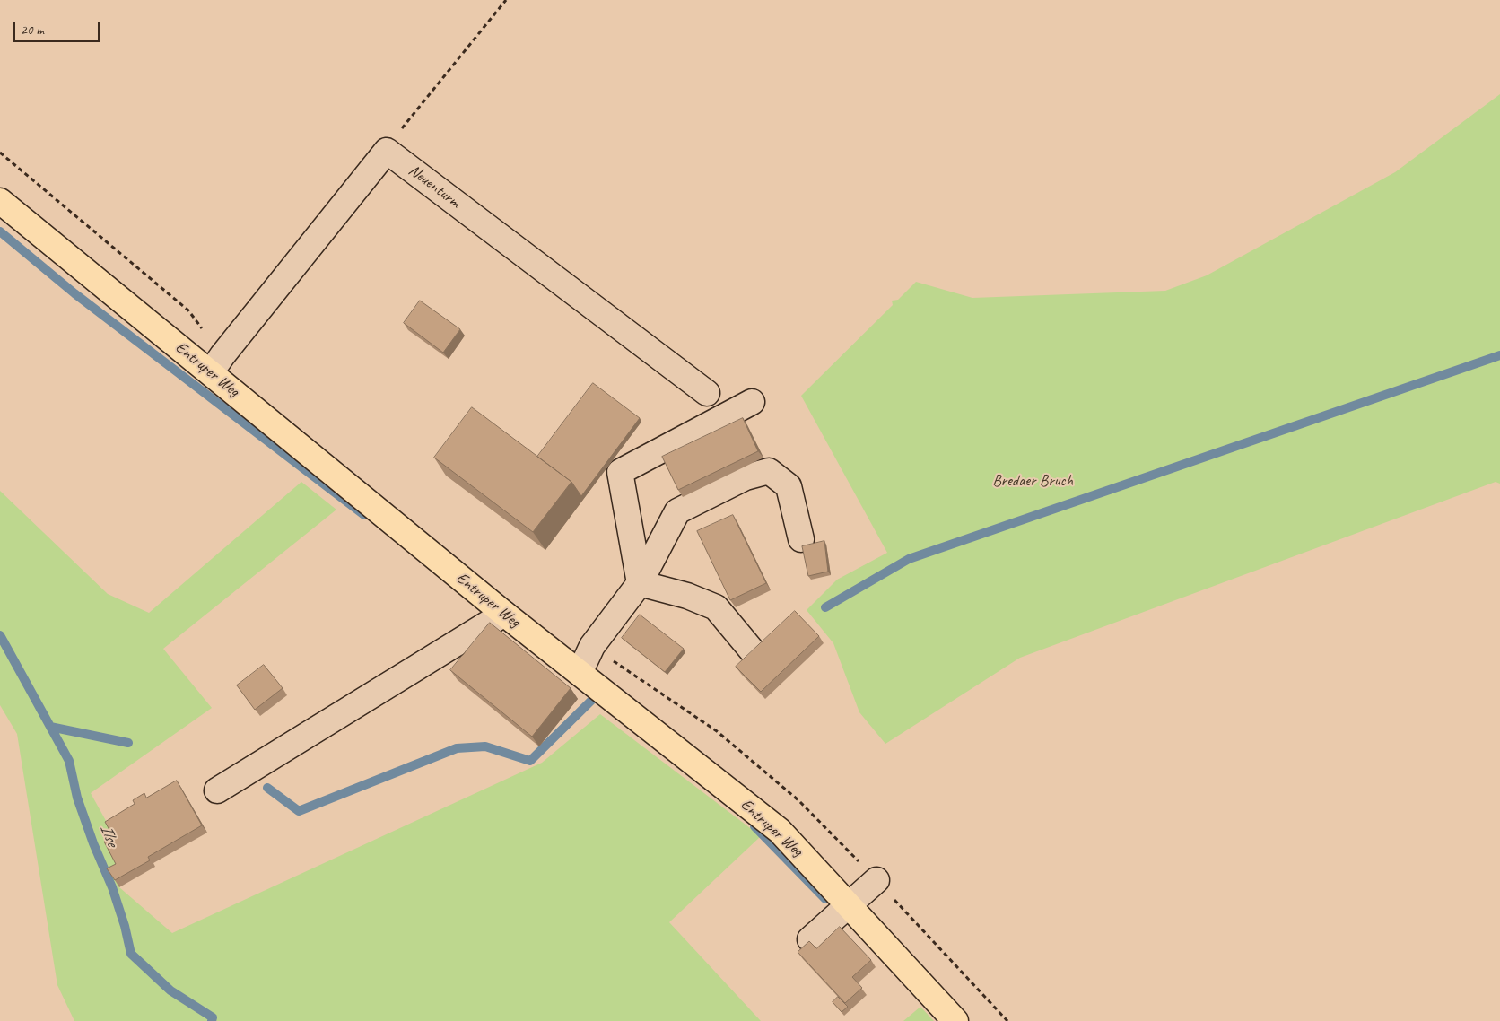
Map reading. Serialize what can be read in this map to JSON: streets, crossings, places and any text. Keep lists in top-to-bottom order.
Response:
{
  "streets": {
    "main road": ["Entruper Weg"],
    "lane": ["Neuenturm"]
  },
  "water": ["Ilse"],
  "parks": ["Bredaer Bruch"],
  "scale_bar": "20 m"
}
